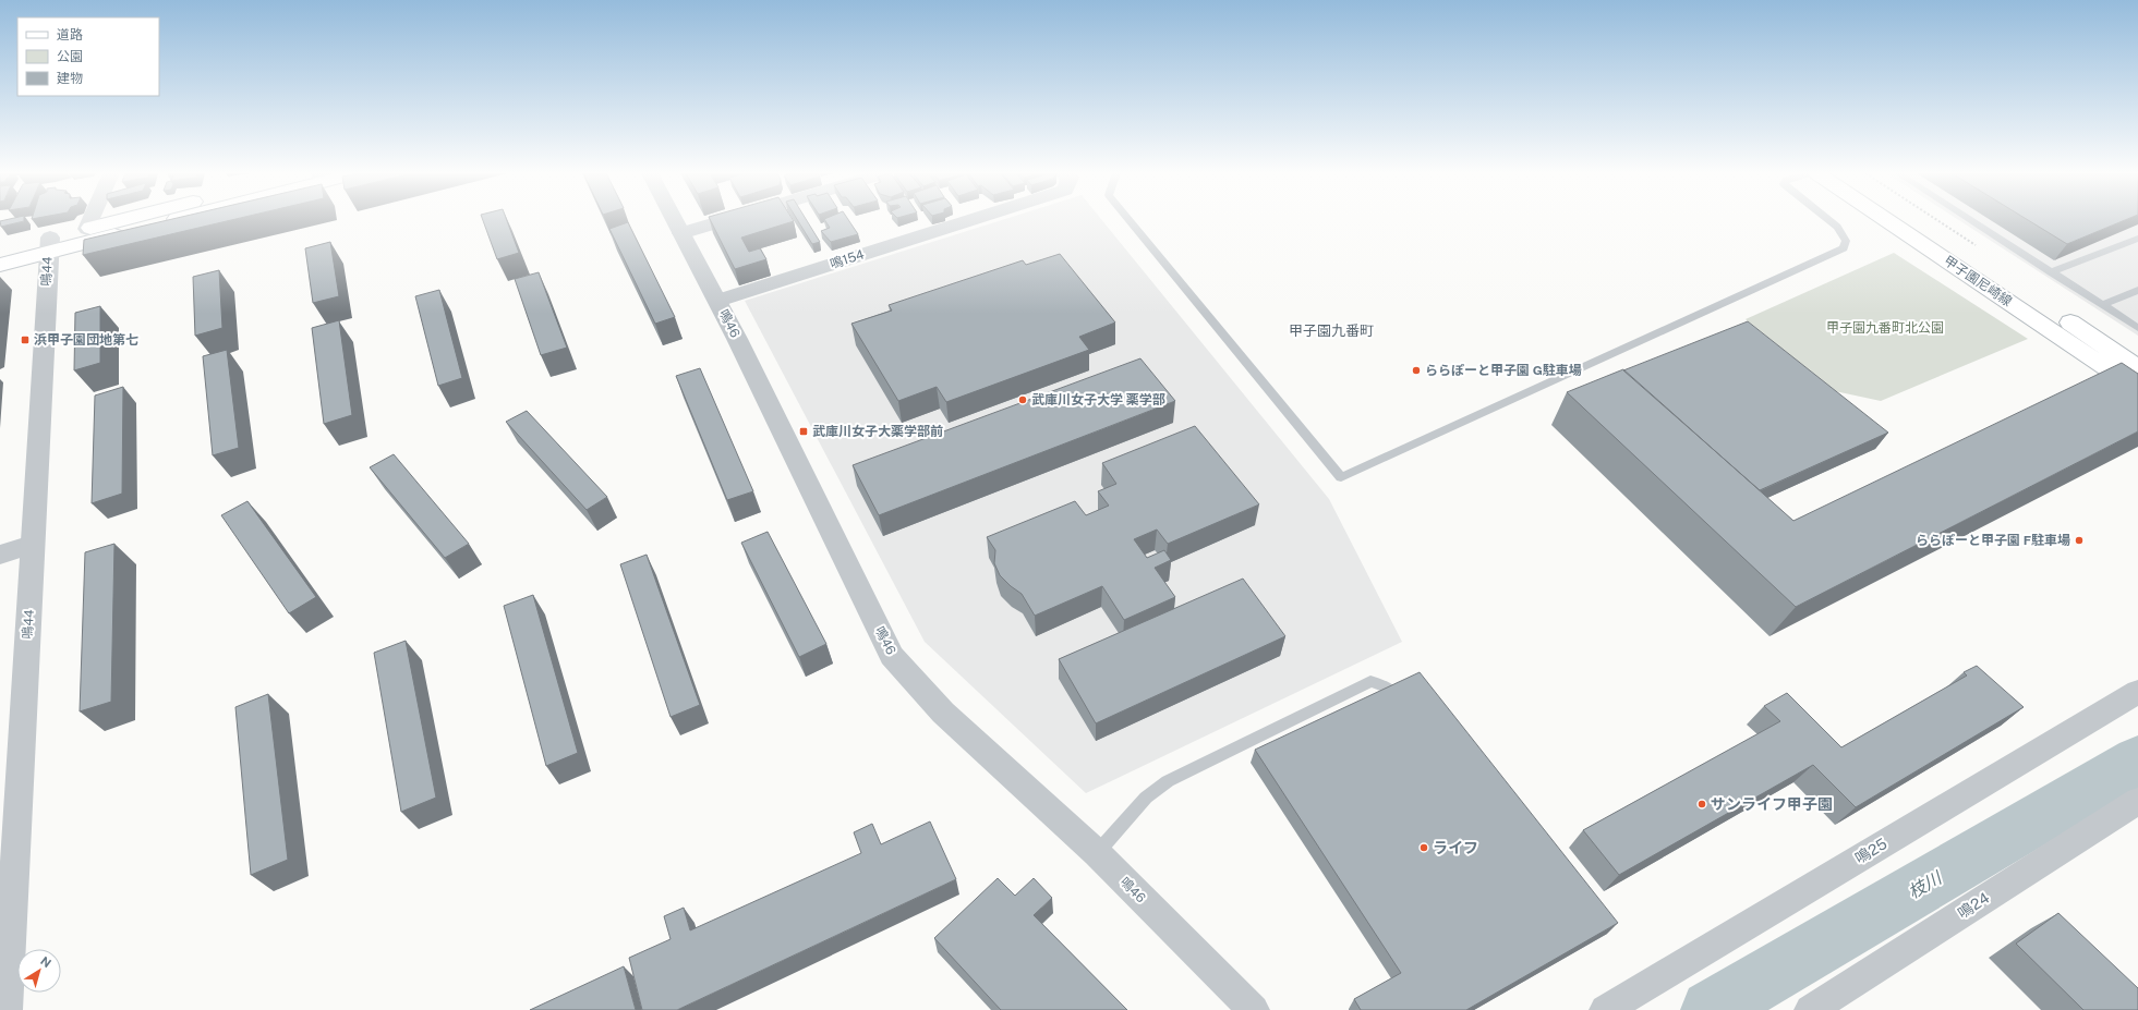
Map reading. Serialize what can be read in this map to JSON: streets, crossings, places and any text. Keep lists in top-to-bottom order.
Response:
{
  "streets": {
    "main road": ["甲子園尼崎線"],
    "street": [
      "鳴154",
      "鳴44",
      "鳴46",
      "鳴25",
      "鳴24"
    ]
  },
  "crossings": [
    ["鳴154", "鳴46"]
  ],
  "districts": ["甲子園九番町"],
  "water": ["枝川"],
  "parks": ["甲子園九番町北公園"],
  "places": {
    "transit": ["浜甲子園団地第七", "武庫川女子大薬学部前"],
    "other": [
      "ららぽーと甲子園 G駐車場",
      "武庫川女子大学 薬学部",
      "ららぽーと甲子園 F駐車場",
      "サンライフ甲子園",
      "ライフ"
    ]
  },
  "legend": ["道路", "公園", "建物"],
  "north": "top right"
}
